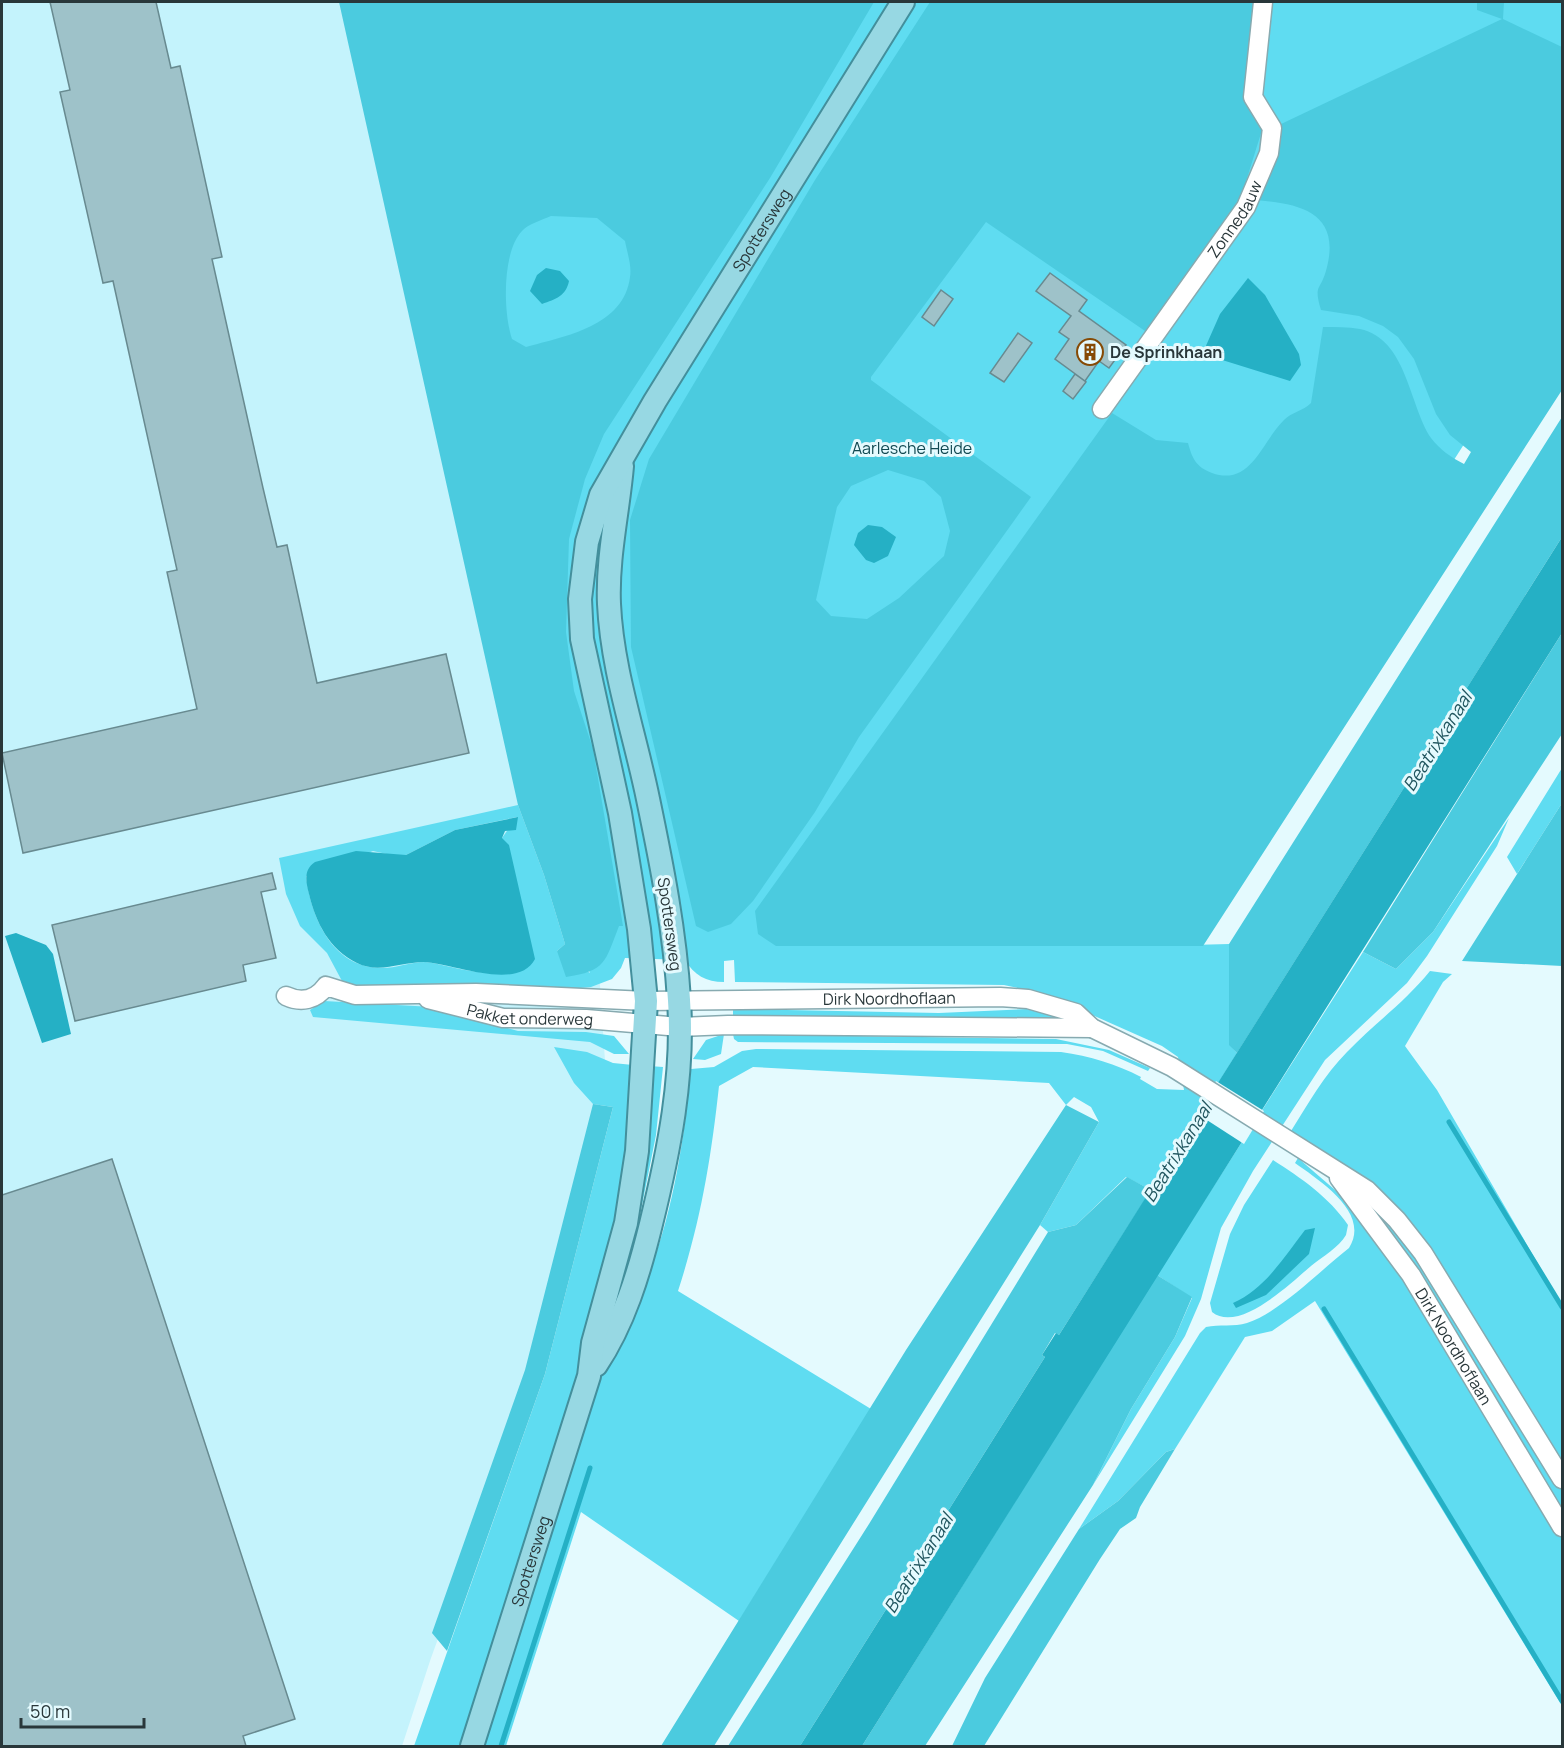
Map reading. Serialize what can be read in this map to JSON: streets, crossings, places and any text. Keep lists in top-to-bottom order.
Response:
{
  "streets": {
    "main road": ["Spottersweg"],
    "street": ["Zonnedauw", "Dirk Noordhoflaan", "Pakket onderweg"]
  },
  "crossings": [
    ["Spottersweg", "Dirk Noordhoflaan"],
    ["Spottersweg", "Pakket onderweg"],
    ["Dirk Noordhoflaan", "Pakket onderweg"]
  ],
  "water": ["Beatrixkanaal"],
  "parks": ["Aarlesche Heide"],
  "places": {
    "building": ["De Sprinkhaan"]
  },
  "scale_bar": "50 m"
}
